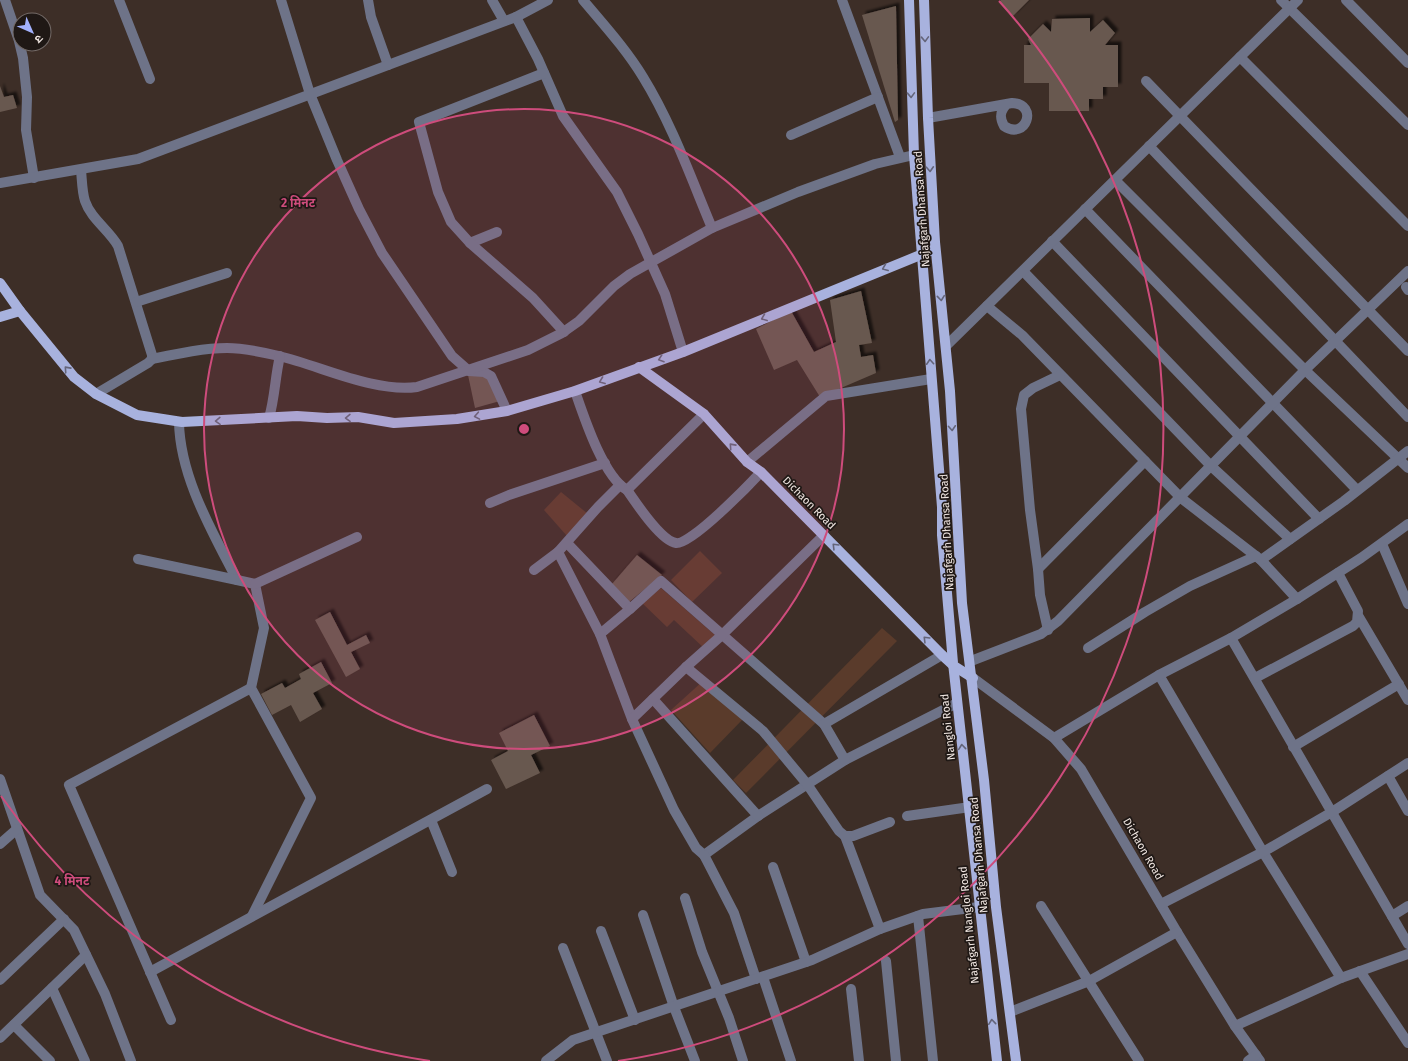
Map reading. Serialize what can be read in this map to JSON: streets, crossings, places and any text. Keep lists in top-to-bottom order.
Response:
{
  "streets": {
    "main road": [
      "Najafgarh Dhansa Road",
      "Dichaon Road",
      "Nangloi Road",
      "Najafgarh Nangloi Road"
    ]
  },
  "crossings": [
    ["Najafgarh Dhansa Road", "Dichaon Road"],
    ["Dichaon Road", "Nangloi Road"],
    ["Nangloi Road", "Najafgarh Nangloi Road"]
  ],
  "one_way": ["Najafgarh Dhansa Road", "Najafgarh Nangloi Road"],
  "north": "bottom right",
  "rings": ["2 मिनट", "4 मिनट"]
}
